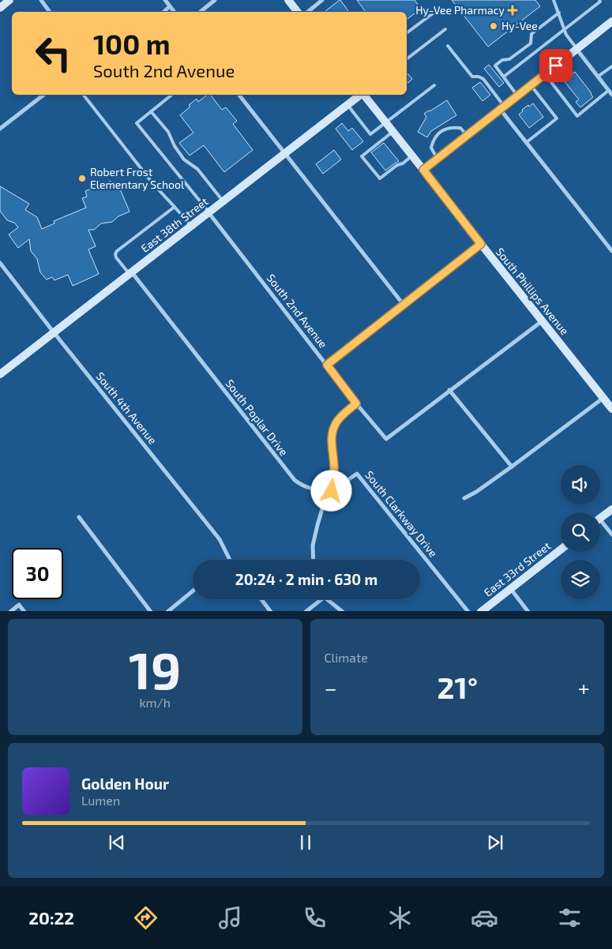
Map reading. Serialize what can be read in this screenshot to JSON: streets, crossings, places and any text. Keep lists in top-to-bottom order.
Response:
{
  "streets": {
    "street": [
      "East 38th Street",
      "South Phillips Avenue",
      "South 2nd Avenue",
      "South 4th Avenue",
      "South Poplar Drive",
      "South Clarkway Drive",
      "East 33rd Street"
    ]
  },
  "crossings": [
    ["East 38th Street", "South 2nd Avenue"],
    ["East 38th Street", "South 4th Avenue"],
    ["East 38th Street", "South Poplar Drive"],
    ["South Poplar Drive", "South Clarkway Drive"]
  ],
  "places": {
    "health": ["Hy-Vee Pharmacy"],
    "other": ["Hy-Vee", "Robert Frost Elementary School"]
  },
  "page": {
    "turn": ["100 m", "South 2nd Avenue"],
    "limit": "30",
    "trip": "20:24 · 2 min · 630 m",
    "tile": [
      ["19", "km/h"],
      "Climate"
    ],
    "heat": ["−", "21°", "+"],
    "song": ["Golden Hour", "Lumen"],
    "tabs": "20:22"
  }
}
